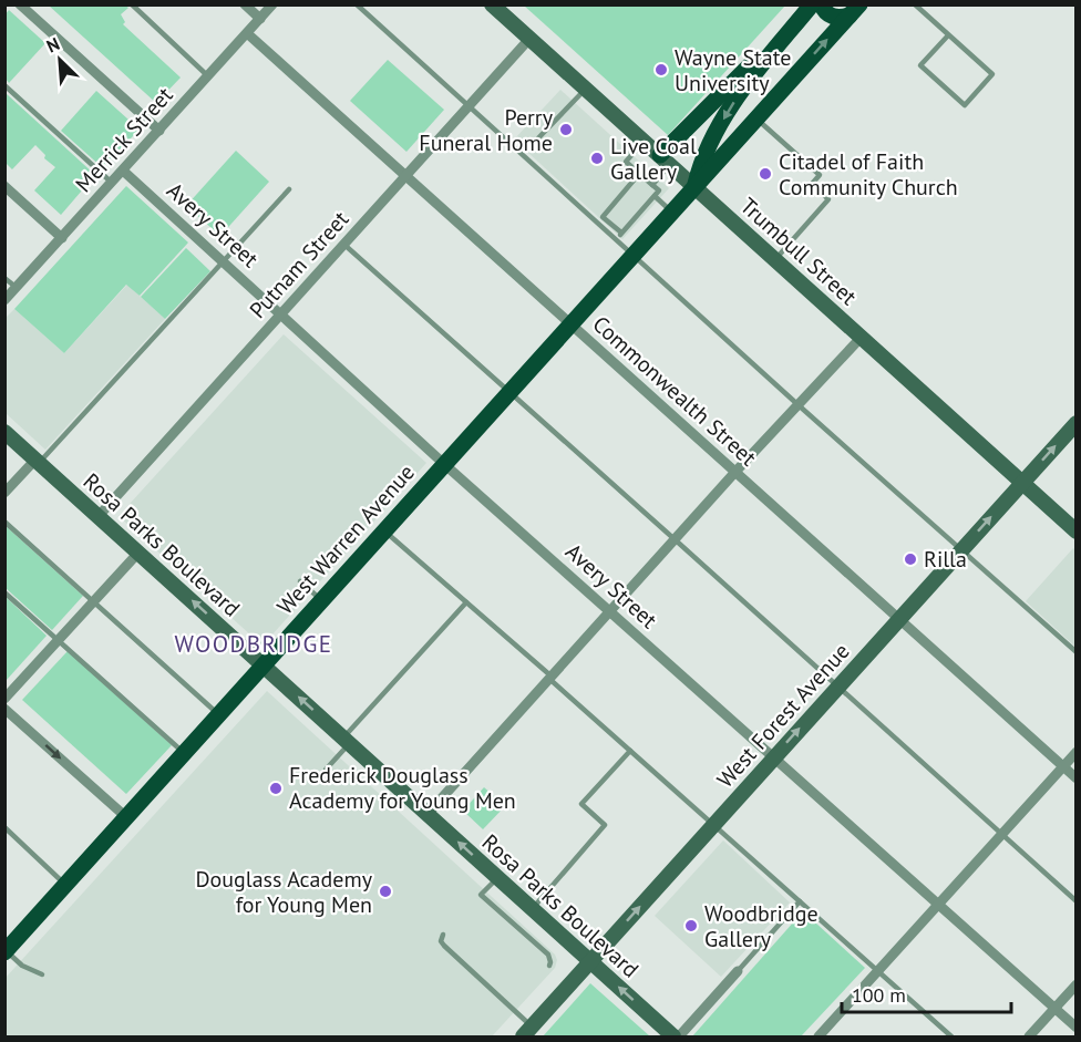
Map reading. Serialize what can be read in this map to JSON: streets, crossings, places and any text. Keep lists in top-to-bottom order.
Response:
{
  "streets": {
    "main road": ["West Warren Avenue"],
    "street": [
      "Merrick Street",
      "Avery Street",
      "Trumbull Street",
      "Putnam Street",
      "Commonwealth Street",
      "Rosa Parks Boulevard",
      "West Forest Avenue"
    ]
  },
  "crossings": [
    ["Merrick Street", "Avery Street"],
    ["Merrick Street", "Commonwealth Street"],
    ["Avery Street", "Putnam Street"],
    ["Avery Street", "West Warren Avenue"],
    ["Avery Street", "West Forest Avenue"],
    ["Trumbull Street", "Putnam Street"],
    ["Trumbull Street", "West Warren Avenue"],
    ["Trumbull Street", "West Forest Avenue"],
    ["Putnam Street", "Commonwealth Street"],
    ["Putnam Street", "Rosa Parks Boulevard"],
    ["Commonwealth Street", "West Warren Avenue"],
    ["Commonwealth Street", "West Forest Avenue"],
    ["West Warren Avenue", "Rosa Parks Boulevard"],
    ["Rosa Parks Boulevard", "West Forest Avenue"]
  ],
  "one_way": ["Rosa Parks Boulevard", "West Forest Avenue"],
  "districts": ["WOODBRIDGE"],
  "places": [
    "Wayne State University",
    "Perry Funeral Home",
    "Live Coal Gallery",
    "Citadel of Faith Community Church",
    "Rilla",
    "Frederick Douglass Academy for Young Men",
    "Douglass Academy for Young Men",
    "Woodbridge Gallery"
  ],
  "scale_bar": "100 m",
  "north": "top left"
}
